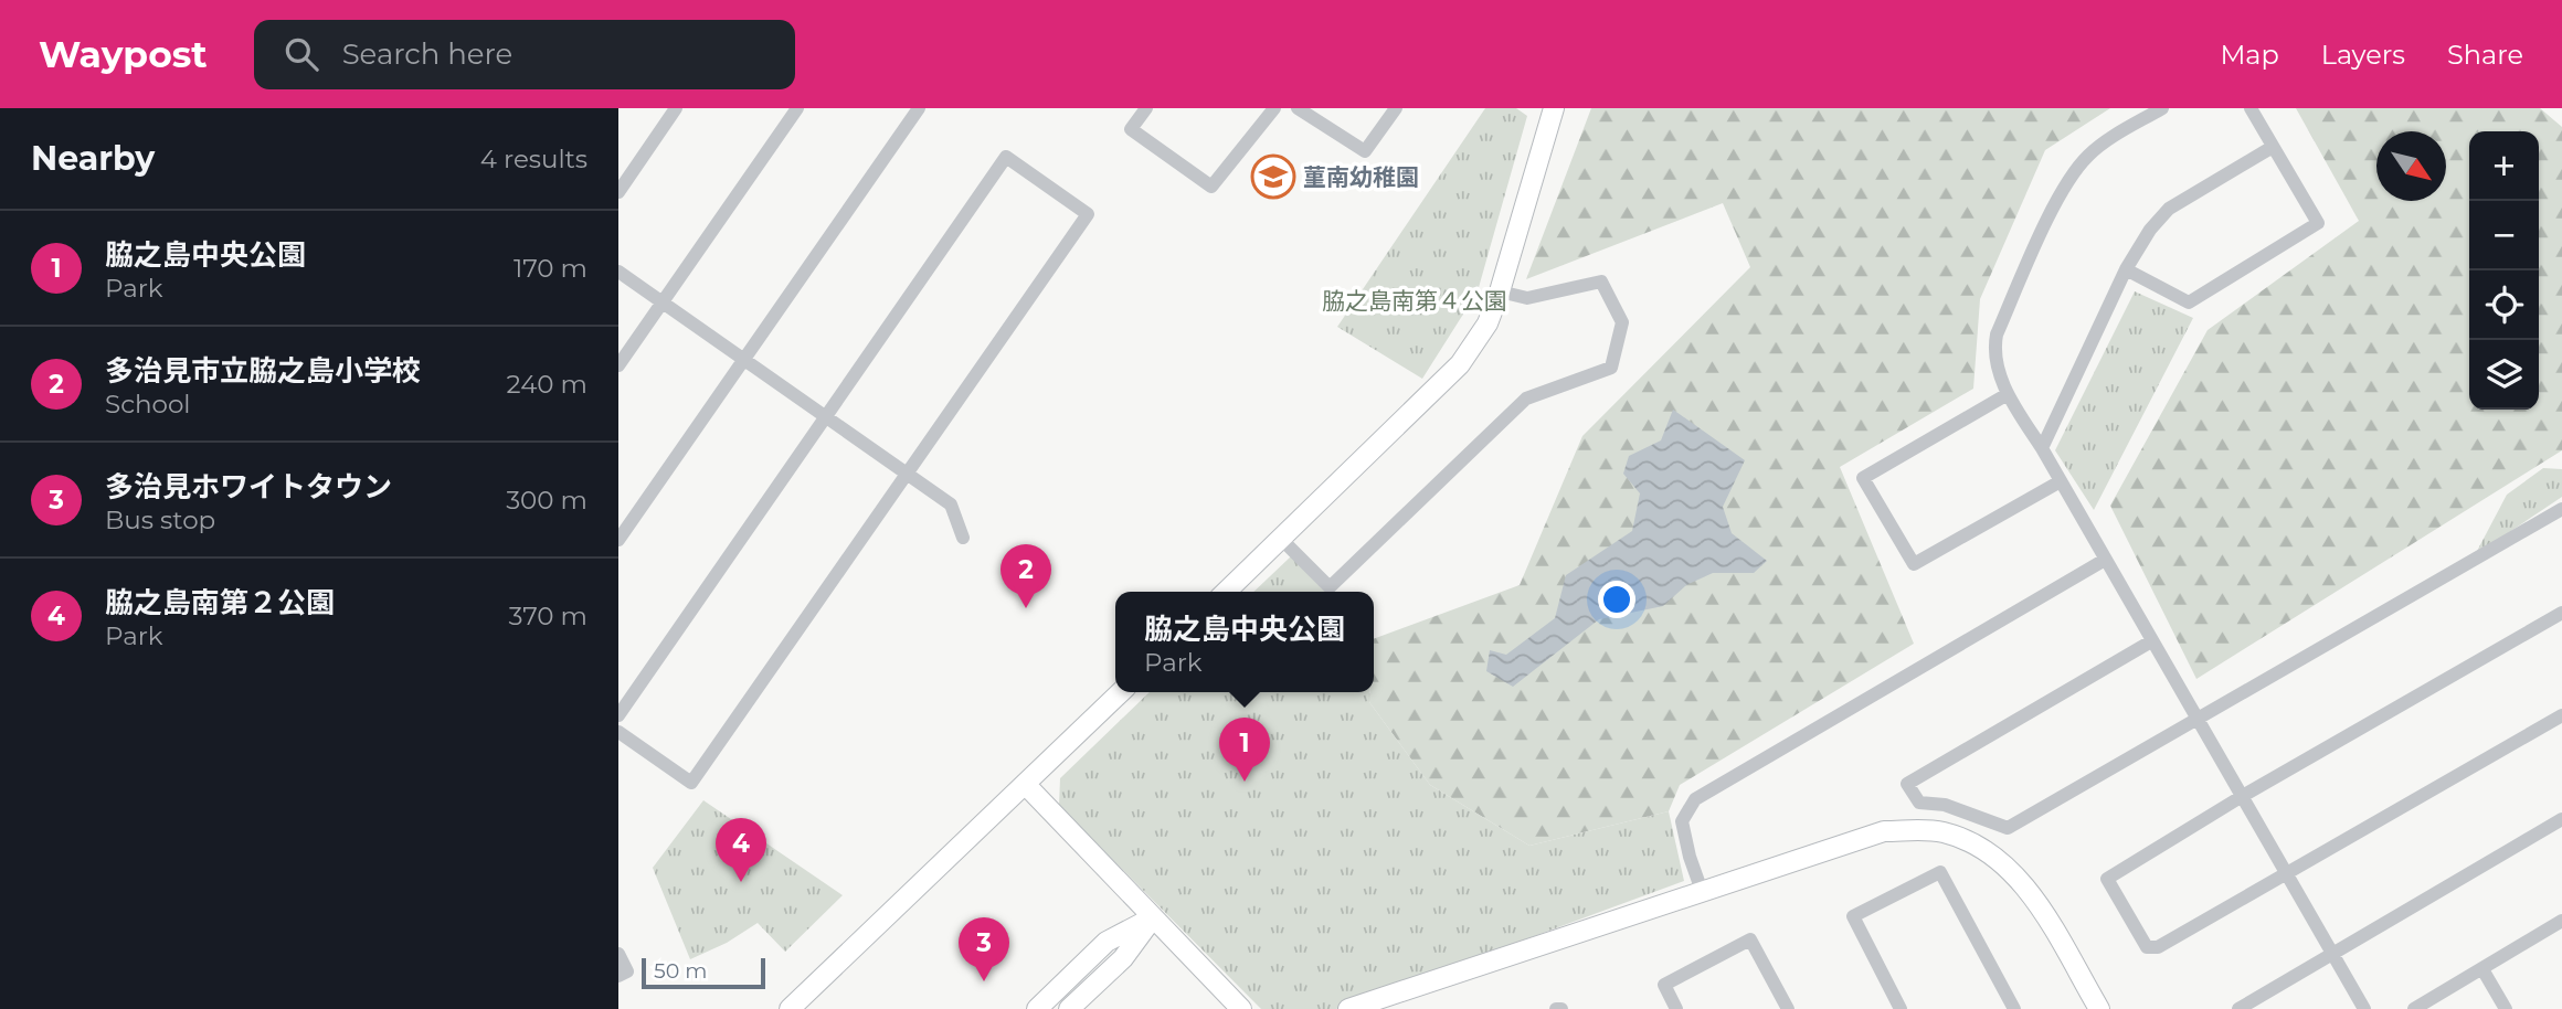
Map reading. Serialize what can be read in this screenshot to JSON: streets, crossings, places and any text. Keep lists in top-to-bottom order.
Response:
{
  "parks": ["脇之島南第４公園"],
  "places": {
    "school or university": ["菫南幼稚園"]
  },
  "scale_bar": "50 m",
  "north": "bottom right",
  "page": {
    "header": "Waypost",
    "search": "Search here",
    "nav": ["Map", "Layers", "Share"],
    "heading": ["Nearby", "4 results"],
    "map_buttons": ["+", "−"],
    "list": [
      {
        "mark": "1",
        "name": "脇之島中央公園",
        "note": "Park",
        "value": "170 m"
      },
      {
        "mark": "2",
        "name": "多治見市立脇之島小学校",
        "note": "School",
        "value": "240 m"
      },
      {
        "mark": "3",
        "name": "多治見ホワイトタウン",
        "note": "Bus stop",
        "value": "300 m"
      },
      {
        "mark": "4",
        "name": "脇之島南第２公園",
        "note": "Park",
        "value": "370 m"
      }
    ],
    "pins": [
      "2",
      "1",
      "4",
      "3"
    ],
    "popup": ["脇之島中央公園", "Park"],
    "scale": "50 m"
  }
}
